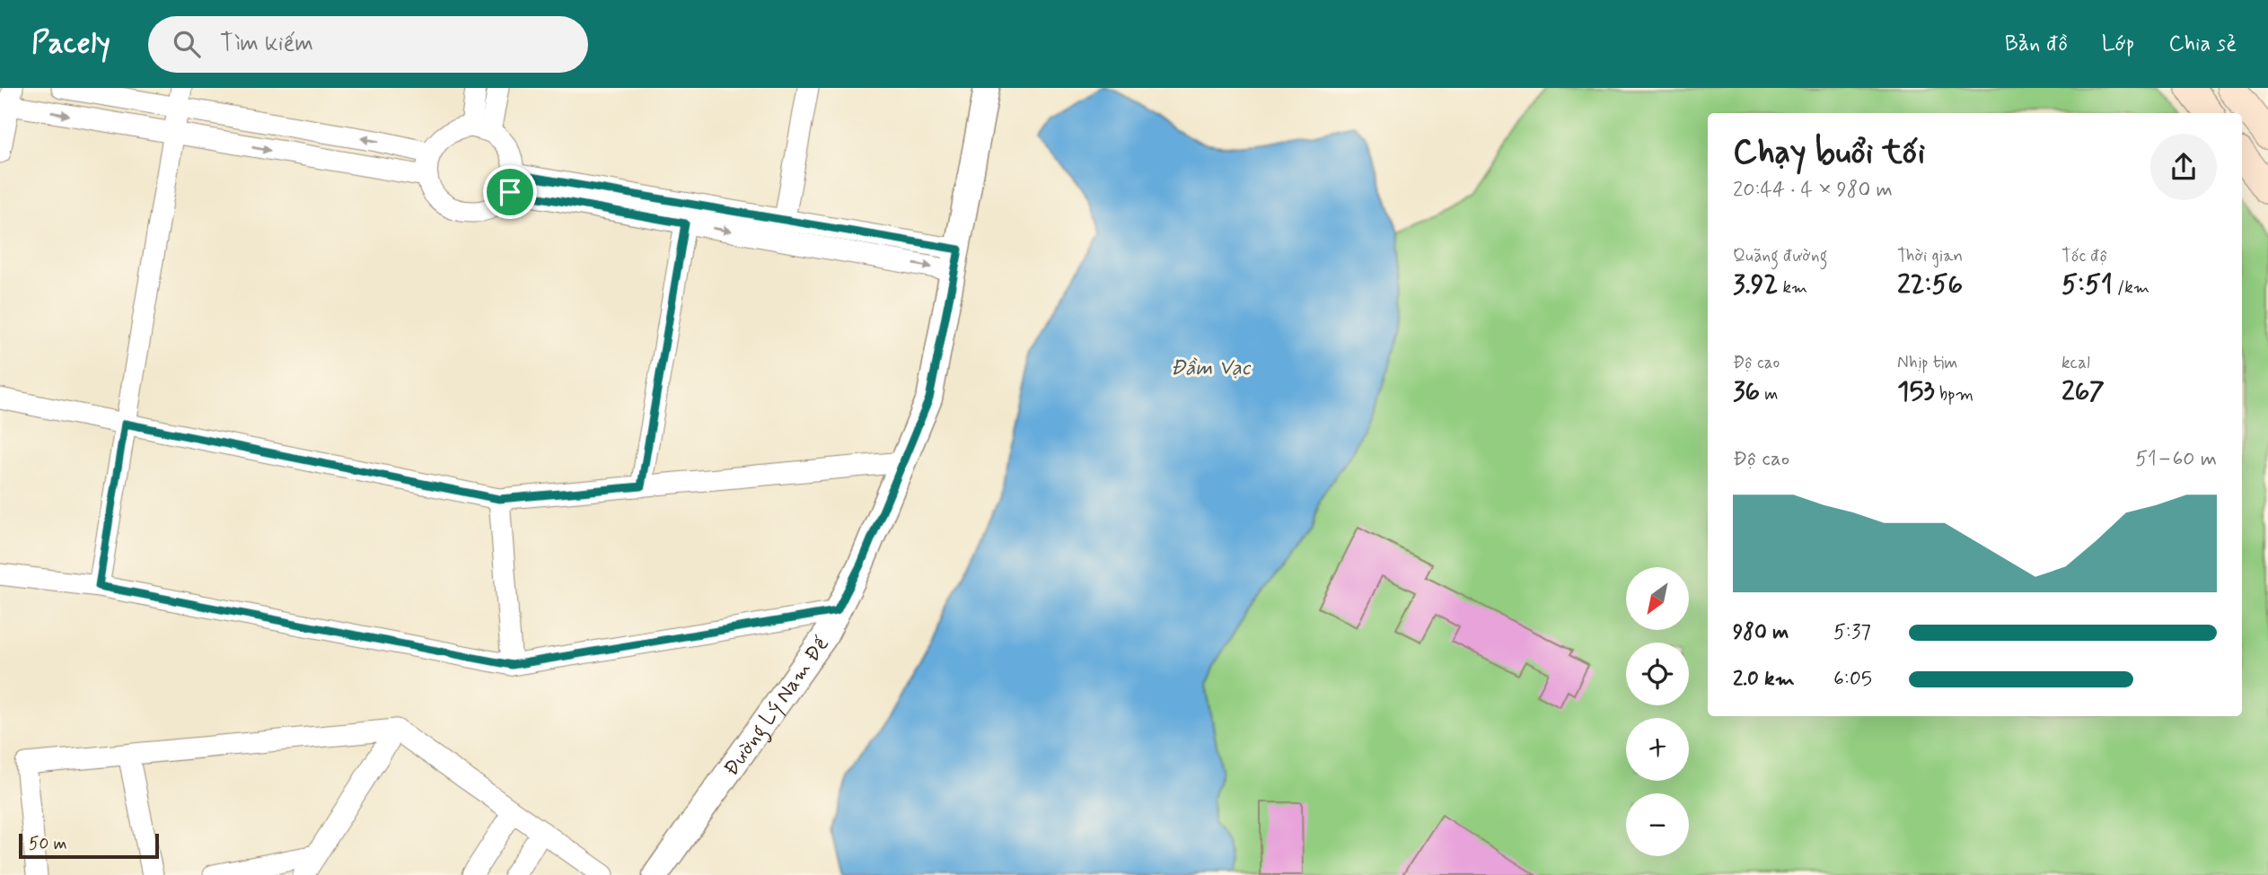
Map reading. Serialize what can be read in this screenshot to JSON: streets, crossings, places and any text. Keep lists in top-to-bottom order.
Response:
{
  "streets": {
    "street": ["Đường Lý Nam Đế"]
  },
  "water": ["Đầm Vạc"],
  "scale_bar": "50 m",
  "north": "bottom left",
  "page": {
    "header": "Pacely",
    "search": "Tìm kiếm",
    "nav": ["Bản đồ", "Lớp", "Chia sẻ"],
    "heading": ["Chạy buổi tối", "20:44 · 4 × 980 m"],
    "stats": [
      ["Quãng đường", "3.92 km"],
      ["Thời gian", "22:56"],
      ["Tốc độ", "5:51 /km"],
      ["Độ cao", "36 m"],
      ["Nhịp tim", "153 bpm"],
      ["kcal", "267"]
    ],
    "chart": ["Độ cao", "51–60 m"],
    "map_buttons": ["+", "−"],
    "list": [
      {
        "name": "980 m",
        "note": "5:37"
      },
      {
        "name": "2.0 km",
        "note": "6:05"
      }
    ],
    "scale": "50 m"
  }
}
